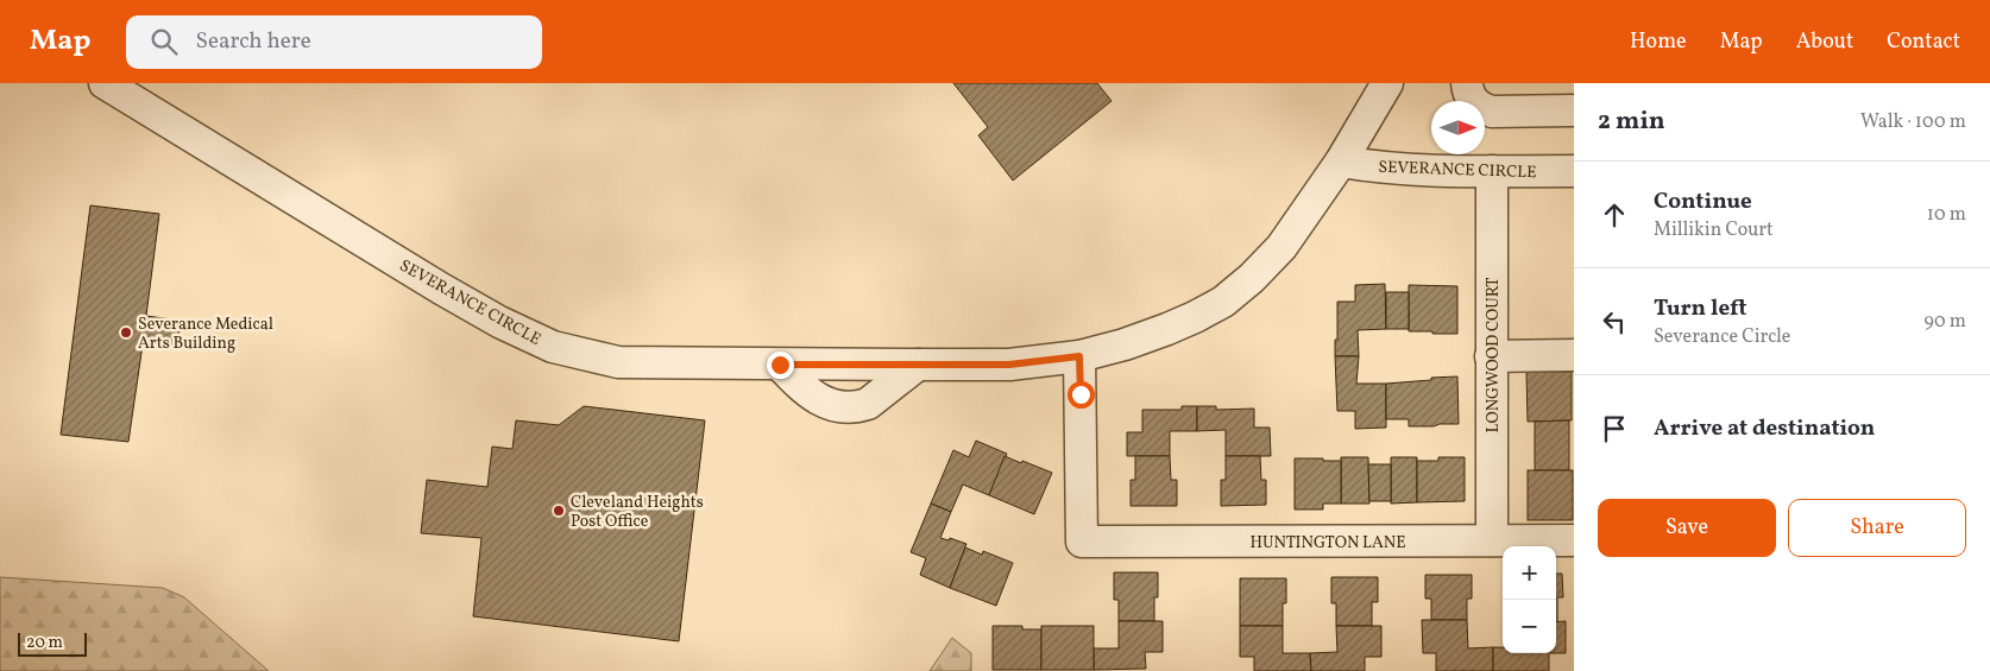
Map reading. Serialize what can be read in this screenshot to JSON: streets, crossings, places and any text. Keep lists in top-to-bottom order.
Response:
{
  "streets": {
    "street": ["SEVERANCE CIRCLE", "LONGWOOD COURT", "HUNTINGTON LANE"]
  },
  "crossings": [
    ["SEVERANCE CIRCLE", "LONGWOOD COURT"],
    ["SEVERANCE CIRCLE", "HUNTINGTON LANE"],
    ["LONGWOOD COURT", "HUNTINGTON LANE"]
  ],
  "places": ["Severance Medical Arts Building", "Cleveland Heights Post Office"],
  "scale_bar": "20 m",
  "north": "right",
  "page": {
    "header": "Map",
    "search": "Search here",
    "nav": [
      "Home",
      "Map",
      "About",
      "Contact"
    ],
    "heading": ["2 min", "Walk · 100 m"],
    "list": [
      ["Continue", "Millikin Court", "10 m"],
      ["Turn left", "Severance Circle", "90 m"],
      "Arrive at destination"
    ],
    "buttons": ["Save", "Share"],
    "map_buttons": ["+", "−"],
    "scale": "20 m"
  }
}
